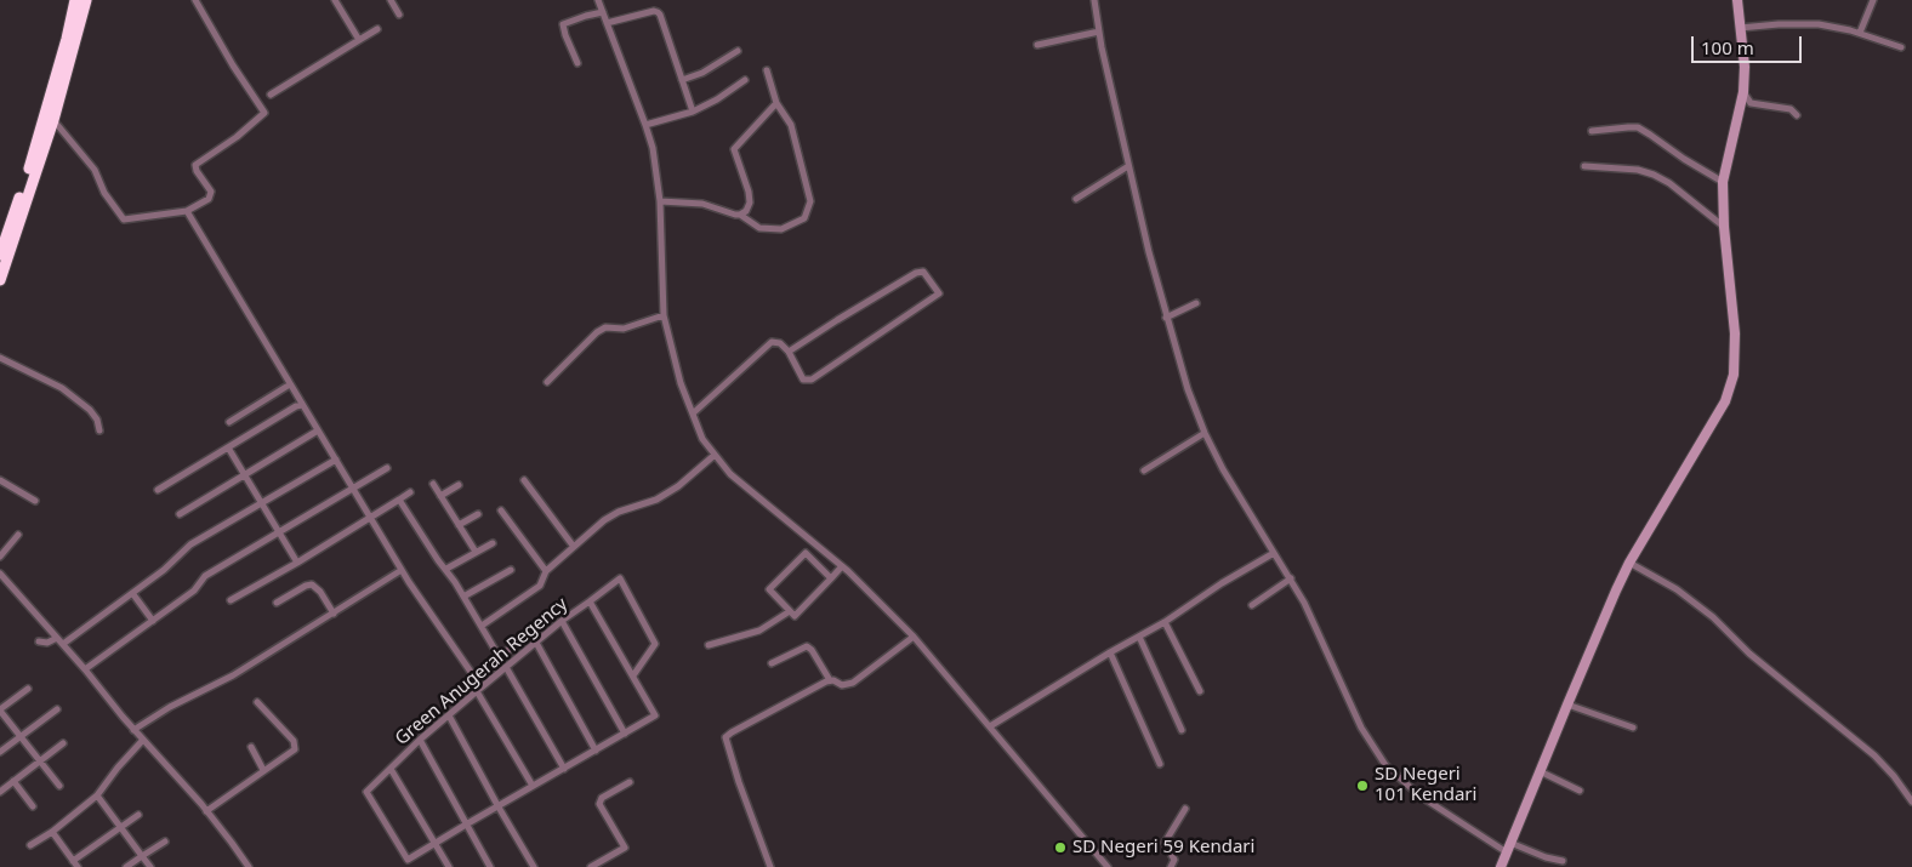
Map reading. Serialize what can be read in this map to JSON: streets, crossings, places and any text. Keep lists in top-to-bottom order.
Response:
{
  "streets": {
    "street": ["Green Anugerah Regency"]
  },
  "places": ["SD Negeri 101 Kendari", "SD Negeri 59 Kendari"],
  "scale_bar": "100 m"
}
